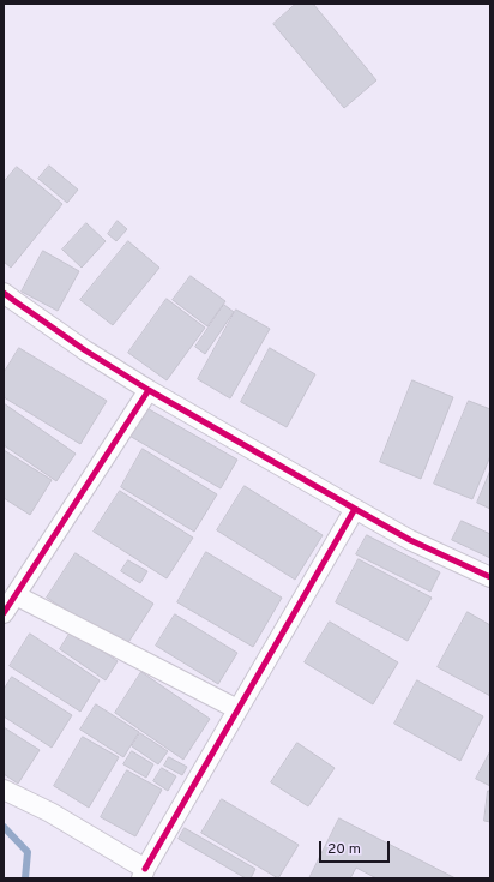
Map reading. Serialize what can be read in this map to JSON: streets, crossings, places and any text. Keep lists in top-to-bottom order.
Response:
{
  "scale_bar": "20 m"
}
